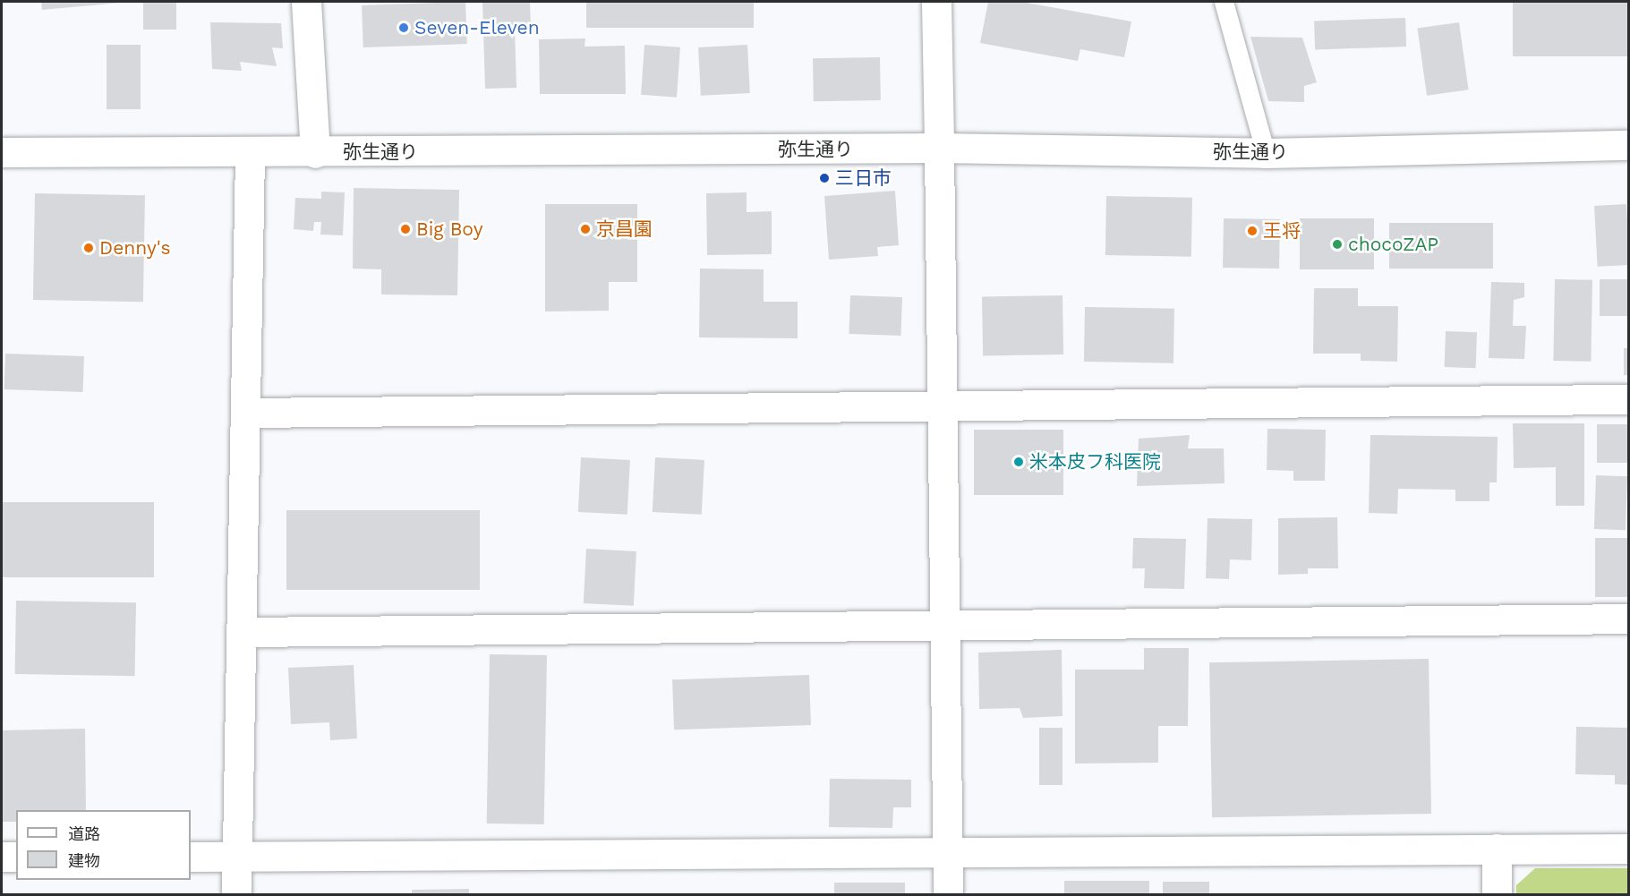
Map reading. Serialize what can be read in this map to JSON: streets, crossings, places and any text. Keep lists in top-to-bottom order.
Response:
{
  "streets": {
    "street": ["弥生通り"]
  },
  "places": [
    "Seven-Eleven",
    "三日市",
    "Big Boy",
    "京昌園",
    "王将",
    "chocoZAP",
    "Denny's",
    "米本皮フ科医院"
  ],
  "legend": ["道路", "建物"]
}
